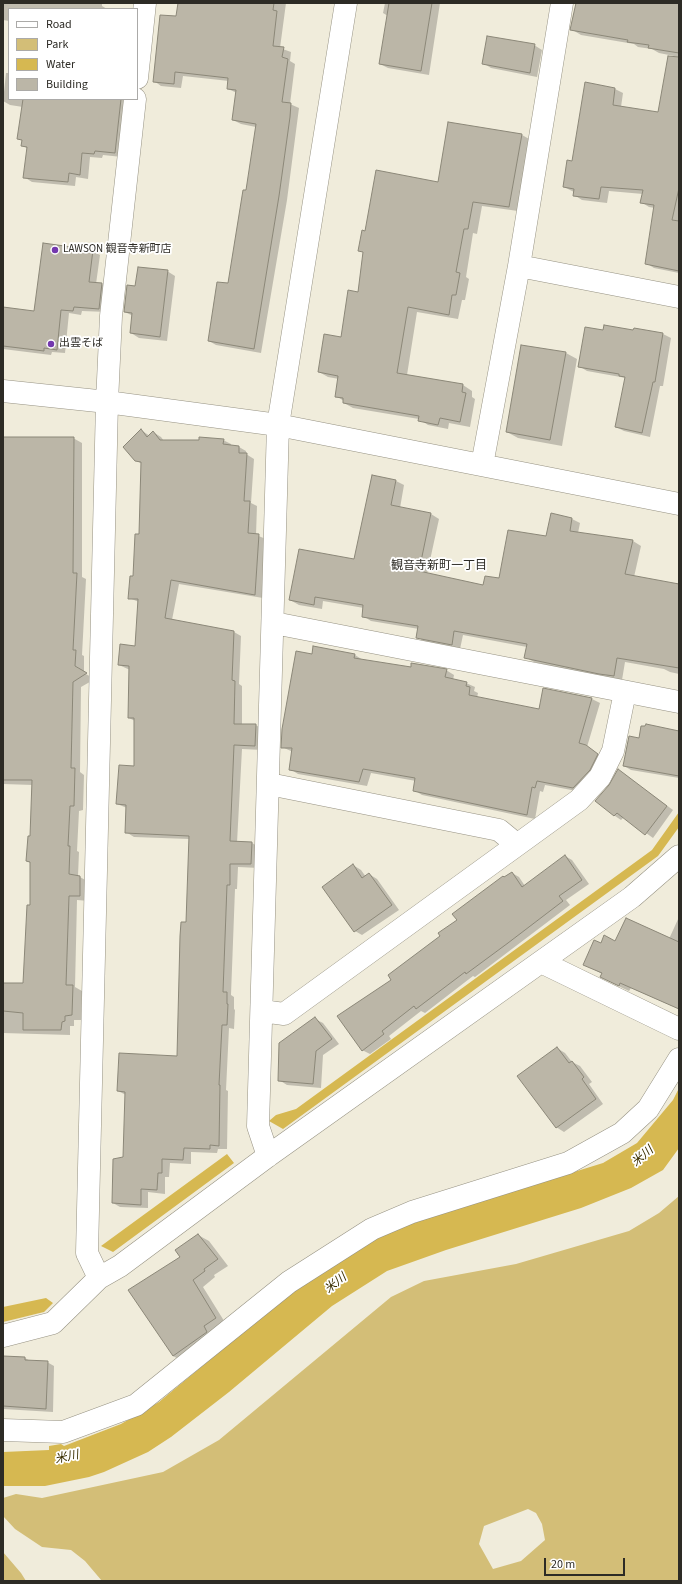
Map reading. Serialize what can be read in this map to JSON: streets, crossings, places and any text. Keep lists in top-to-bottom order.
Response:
{
  "districts": ["観音寺新町一丁目"],
  "water": ["米川"],
  "places": ["LAWSON 観音寺新町店", "出雲そば"],
  "legend": [
    "Road",
    "Park",
    "Water",
    "Building"
  ],
  "scale_bar": "20 m"
}
